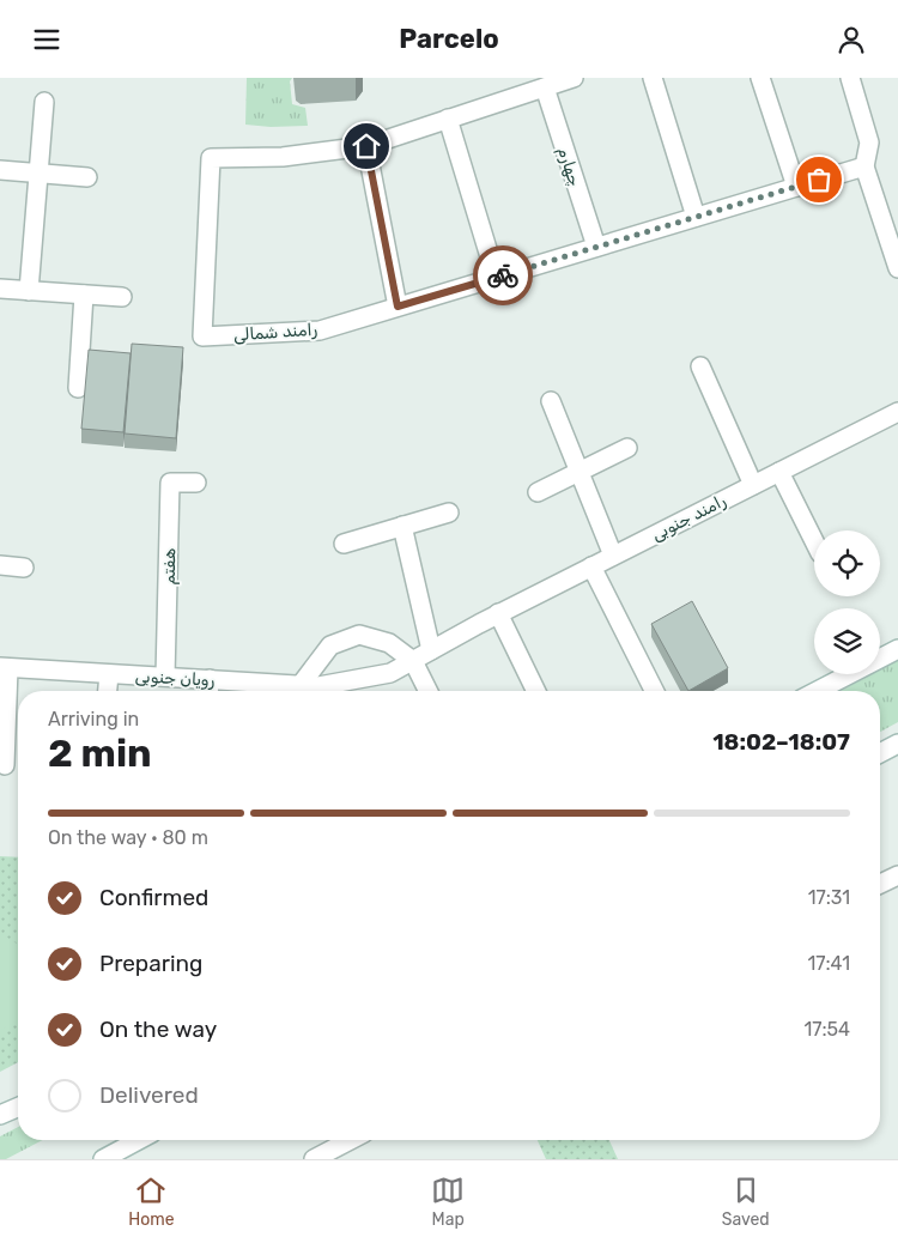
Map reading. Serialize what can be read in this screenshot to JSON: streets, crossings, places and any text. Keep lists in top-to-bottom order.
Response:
{
  "streets": {
    "street": [
      "چهارم",
      "رامند شمالی",
      "رامند جنوبی",
      "هفتم",
      "رویان جنوبی"
    ]
  },
  "crossings": [
    ["چهارم", "رامند شمالی"],
    ["رامند جنوبی", "رویان جنوبی"],
    ["هفتم", "رویان جنوبی"]
  ],
  "page": {
    "header": "Parcelo",
    "heading": ["2 min", "Arriving in", "18:02–18:07"],
    "bar": "On the way · 80 m",
    "list": [
      ["Confirmed", "17:31"],
      ["Preparing", "17:41"],
      ["On the way", "17:54"],
      "Delivered"
    ],
    "tabs": ["Home", "Map", "Saved"]
  }
}
